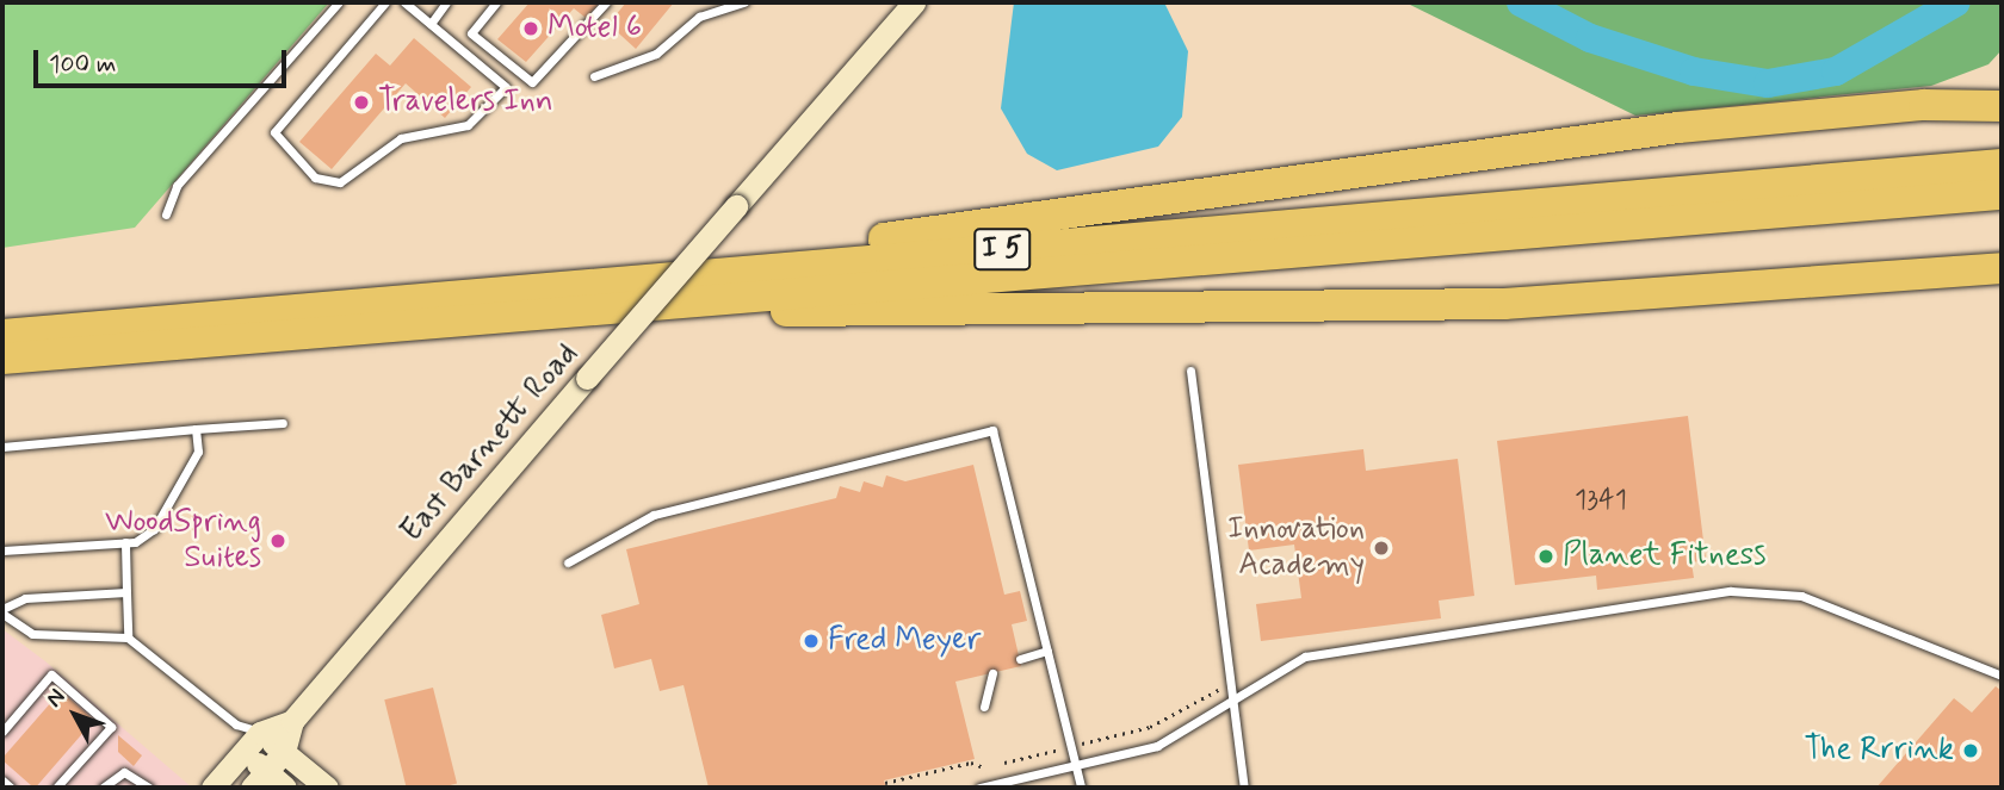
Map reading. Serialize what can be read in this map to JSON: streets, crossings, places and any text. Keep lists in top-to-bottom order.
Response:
{
  "streets": {
    "highway": ["I 5"],
    "main road": ["East Barnett Road"]
  },
  "places": [
    "Motel 6",
    "Travelers Inn",
    "WoodSpring Suites",
    "Innovation Academy",
    "Planet Fitness",
    "Fred Meyer",
    "The Rrrink"
  ],
  "house_numbers": ["1341"],
  "scale_bar": "100 m",
  "north": "top left"
}
